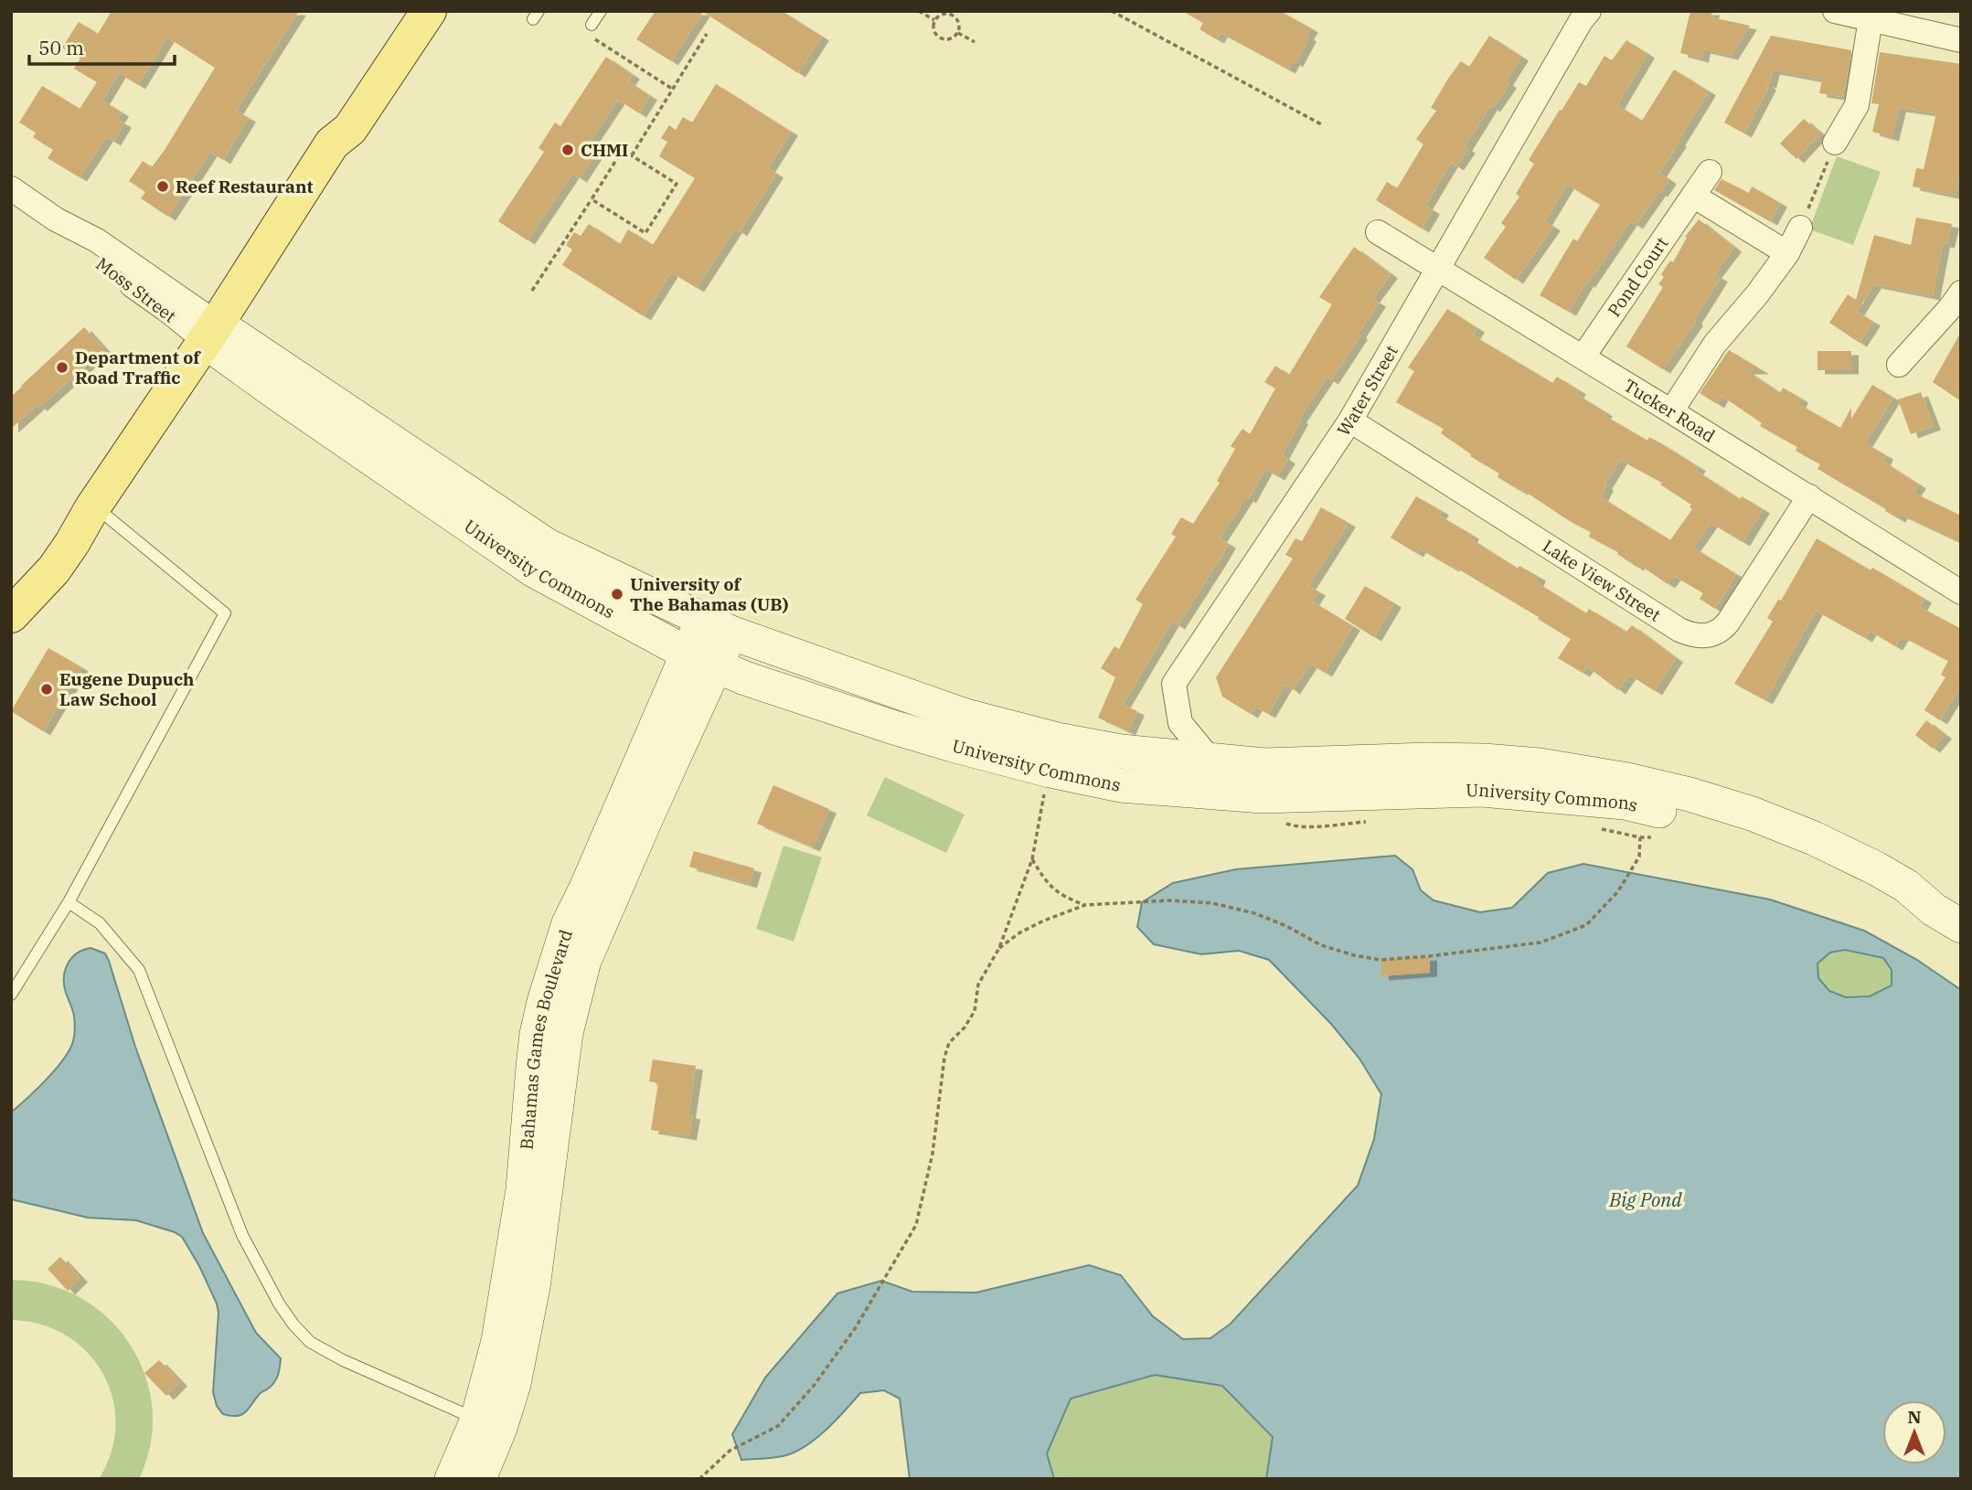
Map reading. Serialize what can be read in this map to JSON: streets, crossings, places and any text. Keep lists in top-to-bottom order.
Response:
{
  "streets": {
    "main road": ["University Commons", "Bahamas Games Boulevard"],
    "street": [
      "Pond Court",
      "Moss Street",
      "Water Street",
      "Tucker Road",
      "Lake View Street"
    ]
  },
  "crossings": [
    ["Pond Court", "Tucker Road"],
    ["Moss Street", "University Commons"],
    ["Water Street", "Tucker Road"],
    ["Water Street", "University Commons"],
    ["Water Street", "Lake View Street"],
    ["Tucker Road", "Lake View Street"],
    ["University Commons", "Bahamas Games Boulevard"]
  ],
  "water": ["Big Pond"],
  "places": [
    "CHMI",
    "Reef Restaurant",
    "Department of Road Traffic",
    "University of The Bahamas (UB)",
    "Eugene Dupuch Law School"
  ],
  "scale_bar": "50 m",
  "north": "top"
}
